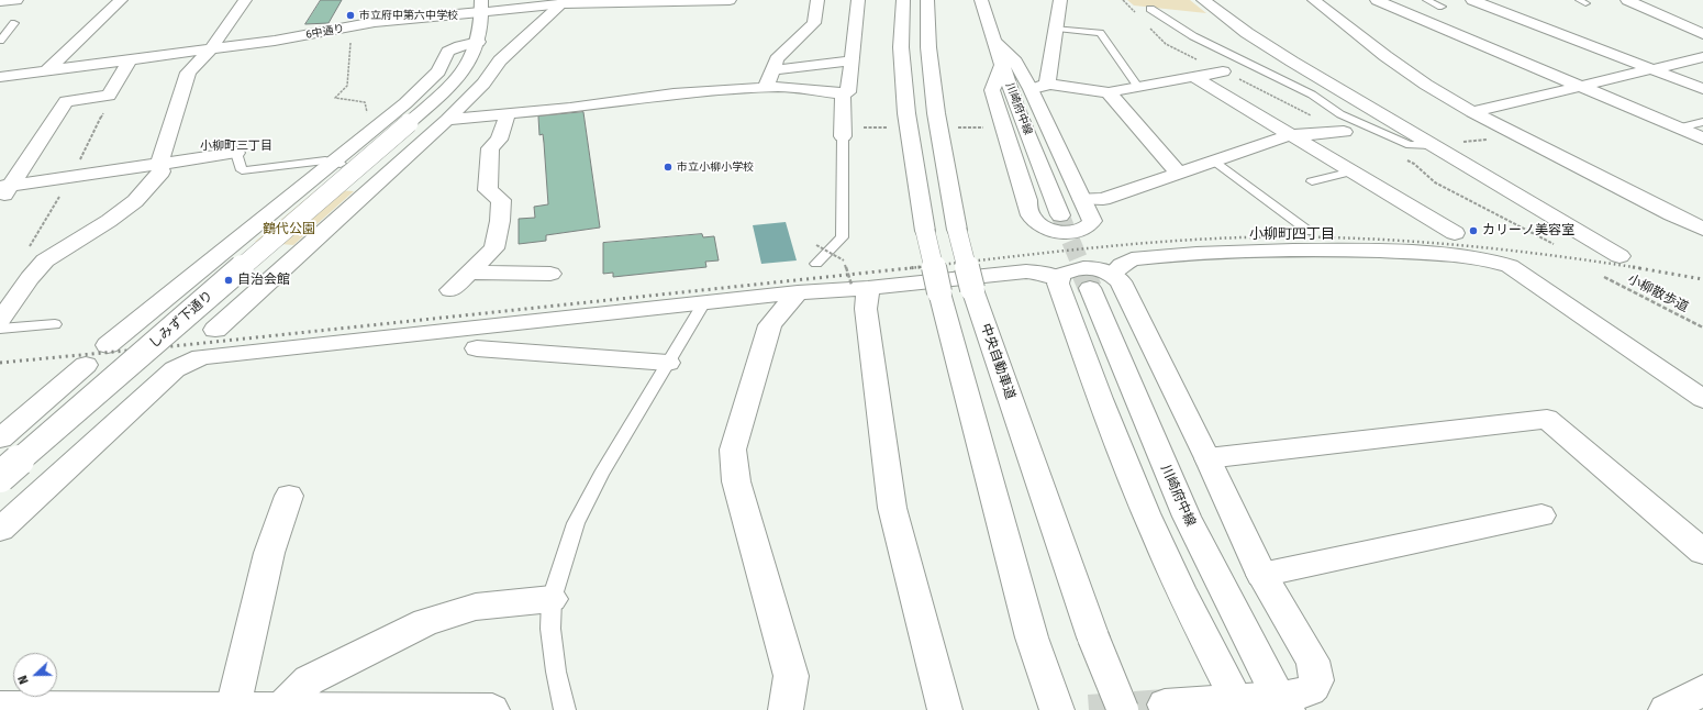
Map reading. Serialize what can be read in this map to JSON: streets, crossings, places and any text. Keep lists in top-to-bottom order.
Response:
{
  "streets": {
    "main road": [
      "6中通り",
      "川崎府中線",
      "しみず下通り",
      "中央自動車道"
    ],
    "path": ["小柳散歩道"]
  },
  "crossings": [
    ["6中通り", "しみず下通り"]
  ],
  "districts": ["小柳町三丁目", "小柳町四丁目"],
  "parks": ["鶴代公園"],
  "places": [
    "市立府中第六中学校",
    "市立小柳小学校",
    "カリーノ美容室",
    "自治会館"
  ],
  "north": "left"
}
